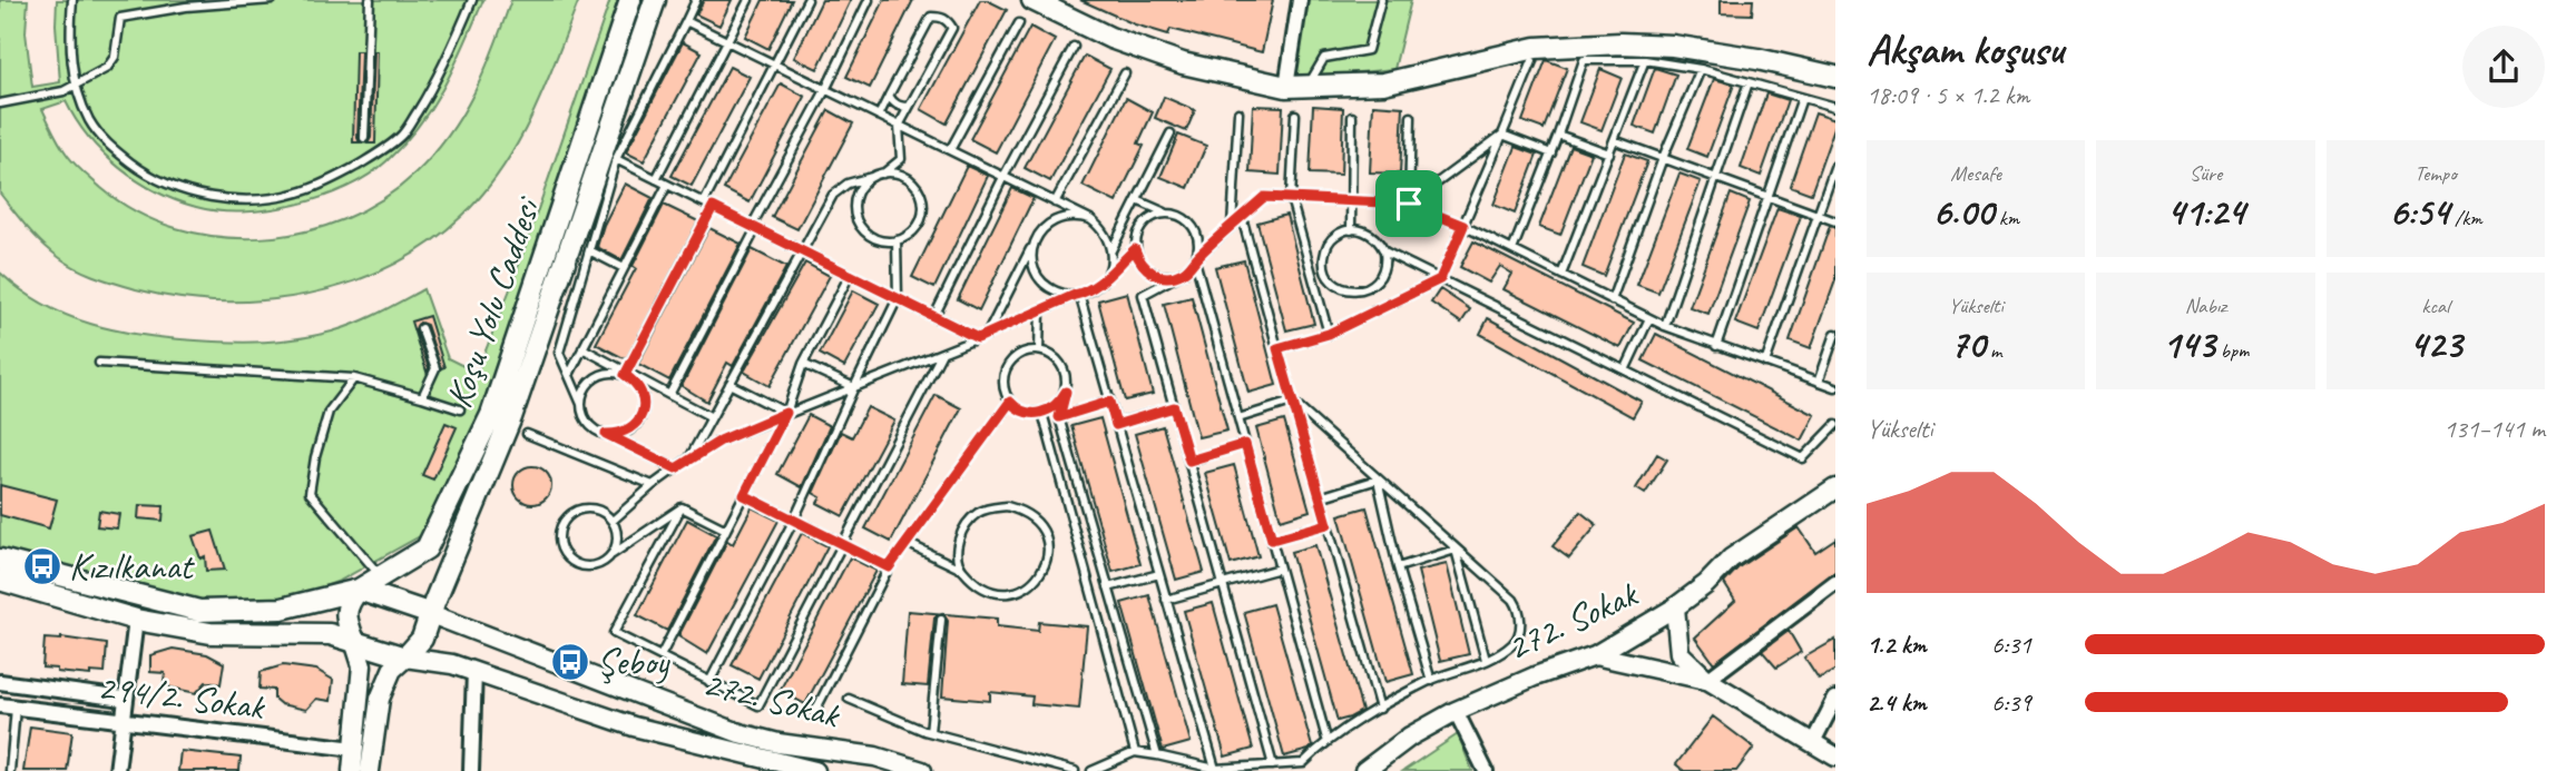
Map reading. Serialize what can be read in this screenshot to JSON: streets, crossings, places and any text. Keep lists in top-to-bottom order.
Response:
{
  "streets": {
    "main road": ["Koşu Yolu Caddesi", "272. Sokak"],
    "street": ["294/2. Sokak"]
  },
  "crossings": [
    ["Koşu Yolu Caddesi", "272. Sokak"]
  ],
  "places": {
    "bus stop": ["Kızılkanat", "Şeboy"]
  },
  "page": {
    "heading": ["Akşam koşusu", "18:09 · 5 × 1.2 km"],
    "stats": [
      ["Mesafe", "6.00 km"],
      ["Süre", "41:24"],
      ["Tempo", "6:54 /km"],
      ["Yükselti", "70 m"],
      ["Nabız", "143 bpm"],
      ["kcal", "423"]
    ],
    "chart": ["Yükselti", "131–141 m"],
    "list": [
      {
        "name": "1.2 km",
        "note": "6:31"
      },
      {
        "name": "2.4 km",
        "note": "6:39"
      }
    ]
  }
}
